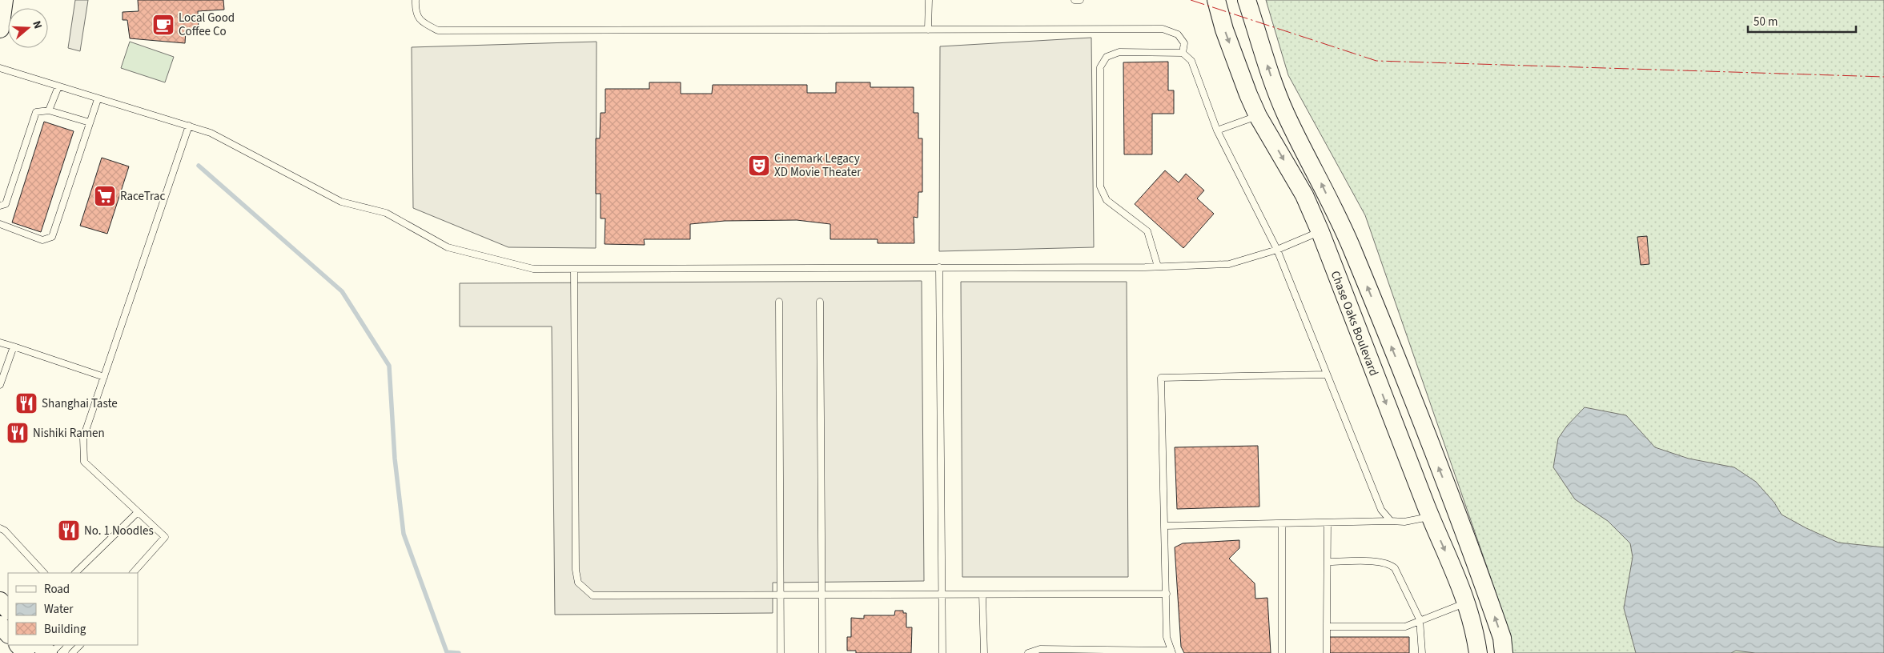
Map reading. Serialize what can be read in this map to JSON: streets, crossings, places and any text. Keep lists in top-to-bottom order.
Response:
{
  "streets": {
    "street": ["Chase Oaks Boulevard"]
  },
  "places": {
    "cafe": ["Local Good Coffee Co"],
    "theatre": ["Cinemark Legacy XD Movie Theater"],
    "supermarket": ["RaceTrac"],
    "restaurant": ["Shanghai Taste", "Nishiki Ramen", "No. 1 Noodles"]
  },
  "legend": ["Road", "Water", "Building"],
  "scale_bar": "50 m",
  "north": "right"
}
